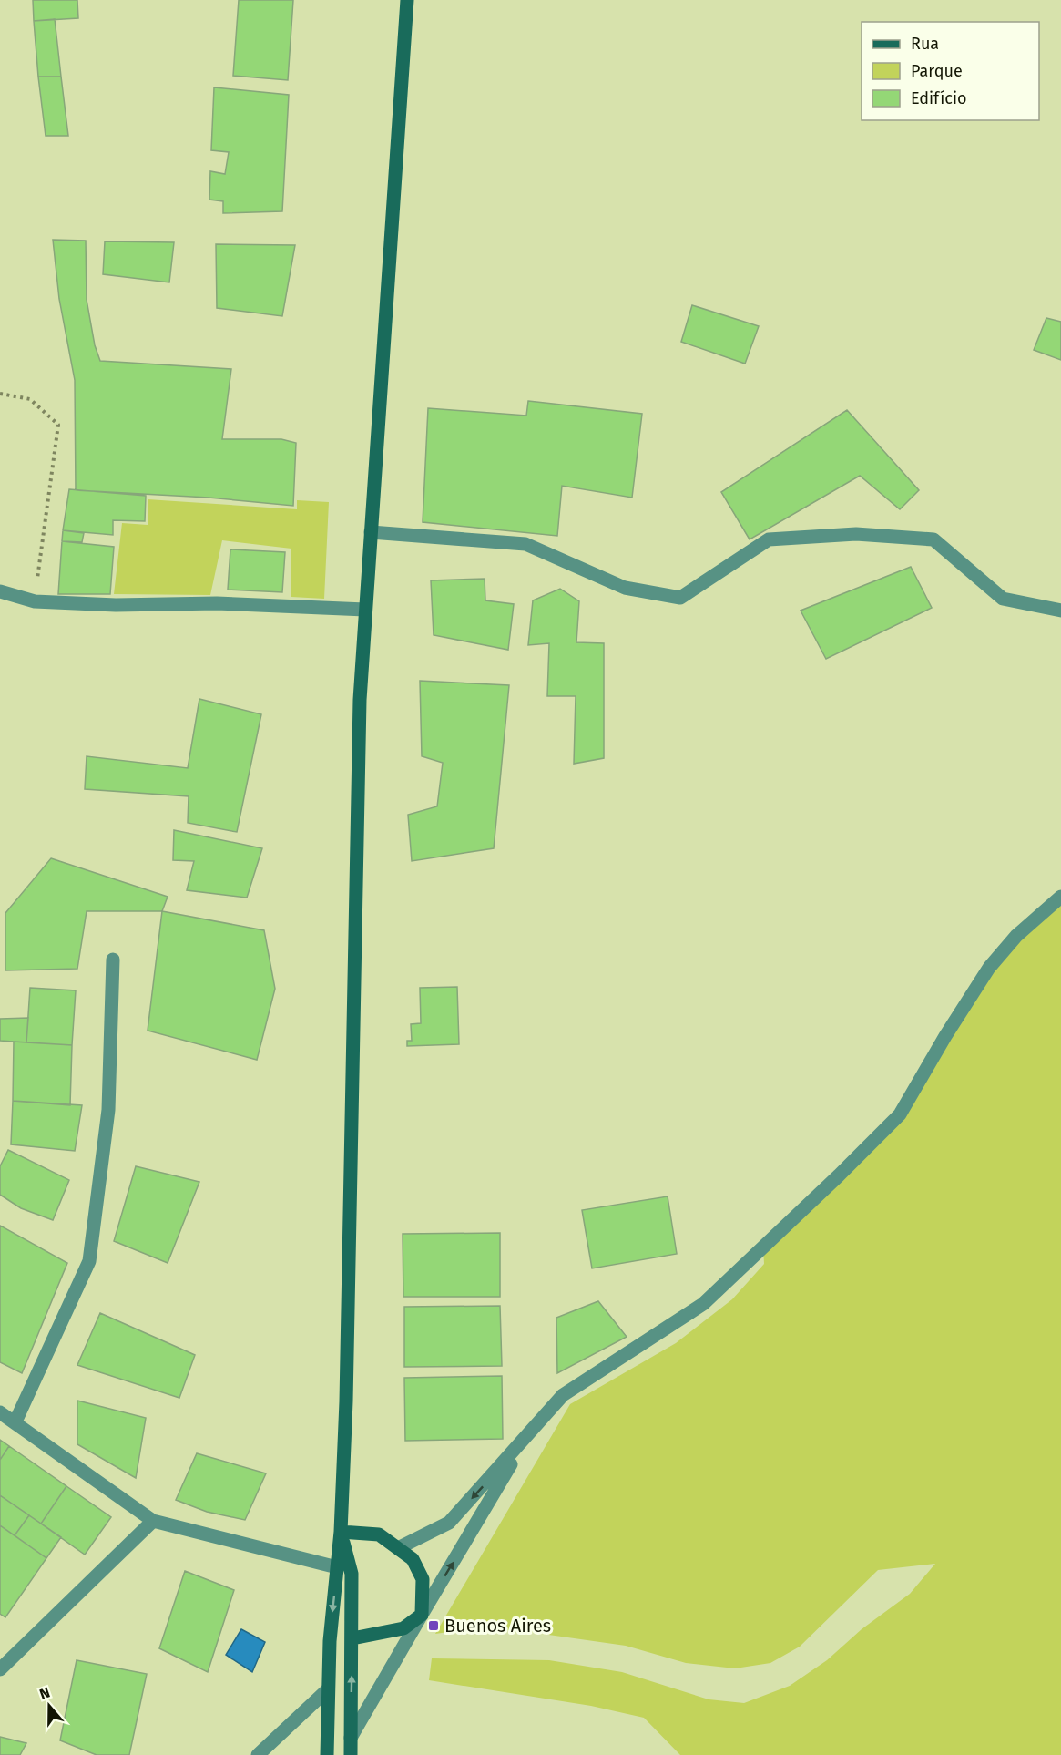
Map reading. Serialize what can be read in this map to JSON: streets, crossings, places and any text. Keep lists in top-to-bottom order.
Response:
{
  "places": {
    "transit": ["Buenos Aires"]
  },
  "legend": ["Rua", "Parque", "Edifício"],
  "north": "top"
}
